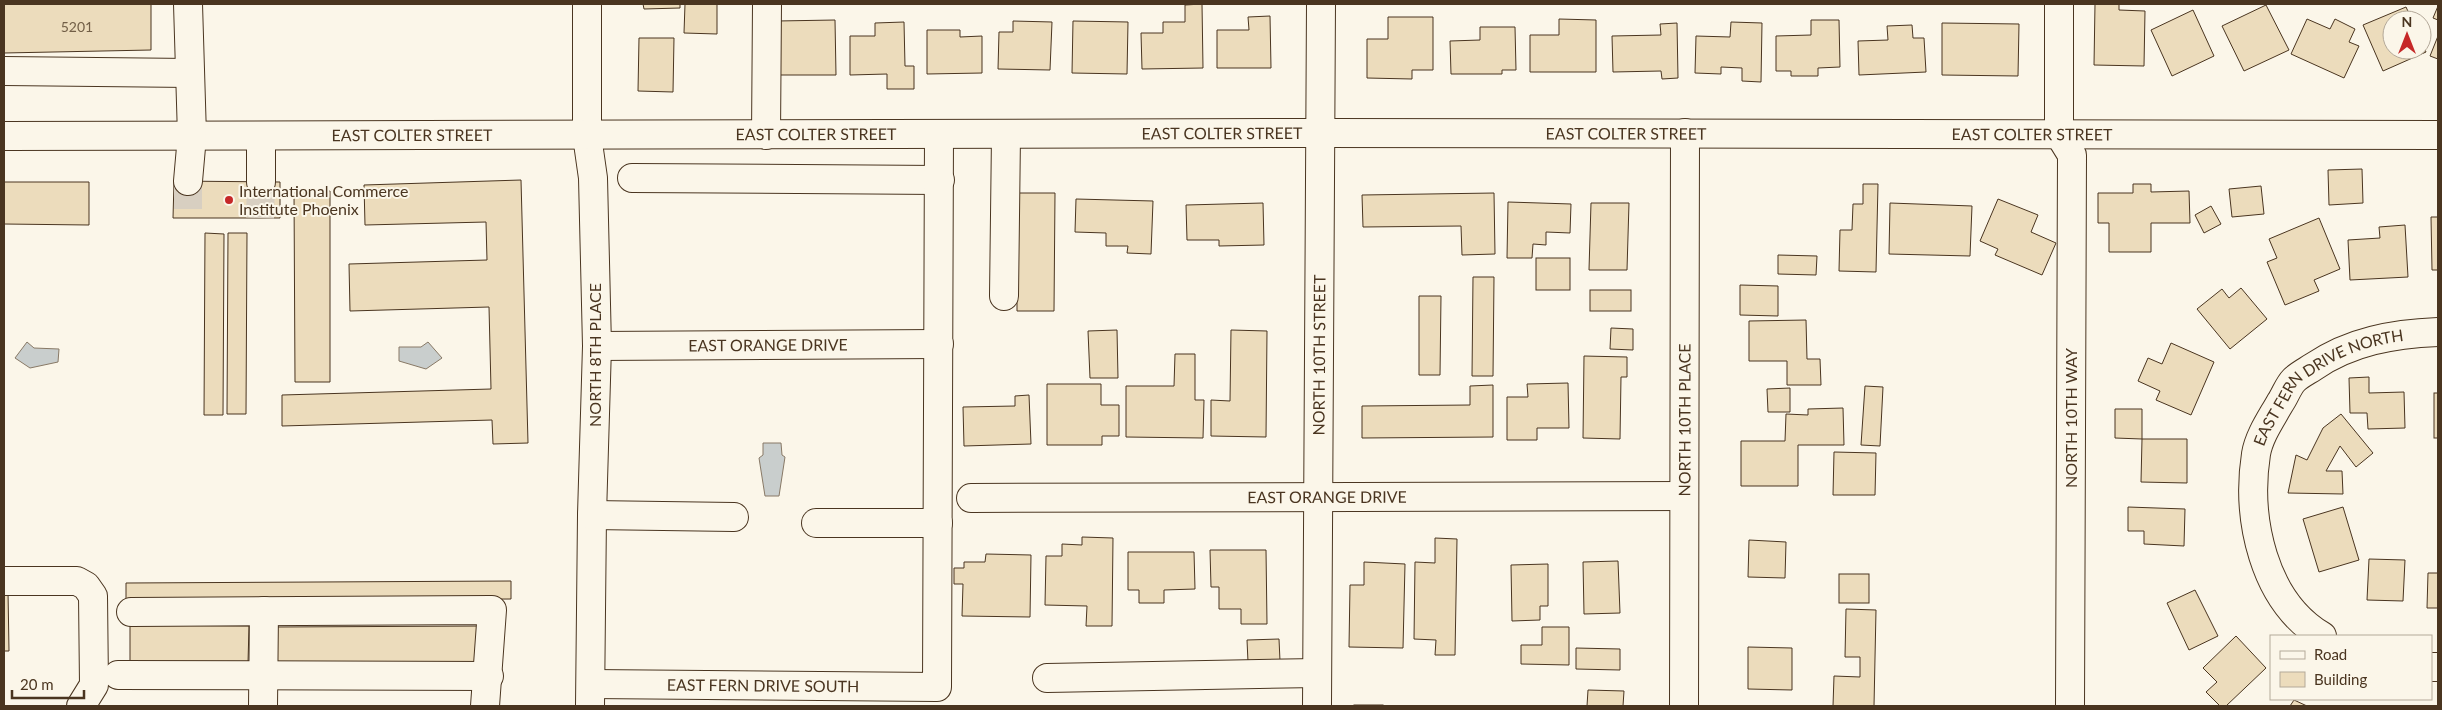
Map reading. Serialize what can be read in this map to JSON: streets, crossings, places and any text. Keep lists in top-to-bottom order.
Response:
{
  "streets": {
    "street": [
      "EAST COLTER STREET",
      "EAST ORANGE DRIVE",
      "NORTH 8TH PLACE",
      "NORTH 10TH STREET",
      "EAST FERN DRIVE NORTH",
      "NORTH 10TH WAY",
      "NORTH 10TH PLACE",
      "EAST FERN DRIVE SOUTH"
    ]
  },
  "crossings": [
    ["EAST COLTER STREET", "NORTH 8TH PLACE"],
    ["EAST COLTER STREET", "NORTH 10TH STREET"],
    ["EAST COLTER STREET", "NORTH 10TH WAY"],
    ["EAST COLTER STREET", "NORTH 10TH PLACE"],
    ["EAST ORANGE DRIVE", "NORTH 8TH PLACE"],
    ["EAST ORANGE DRIVE", "NORTH 10TH STREET"],
    ["EAST ORANGE DRIVE", "NORTH 10TH PLACE"],
    ["NORTH 8TH PLACE", "EAST FERN DRIVE SOUTH"]
  ],
  "places": ["International Commerce Institute Phoenix"],
  "house_numbers": ["5201"],
  "legend": ["Road", "Building"],
  "scale_bar": "20 m",
  "north": "top"
}
